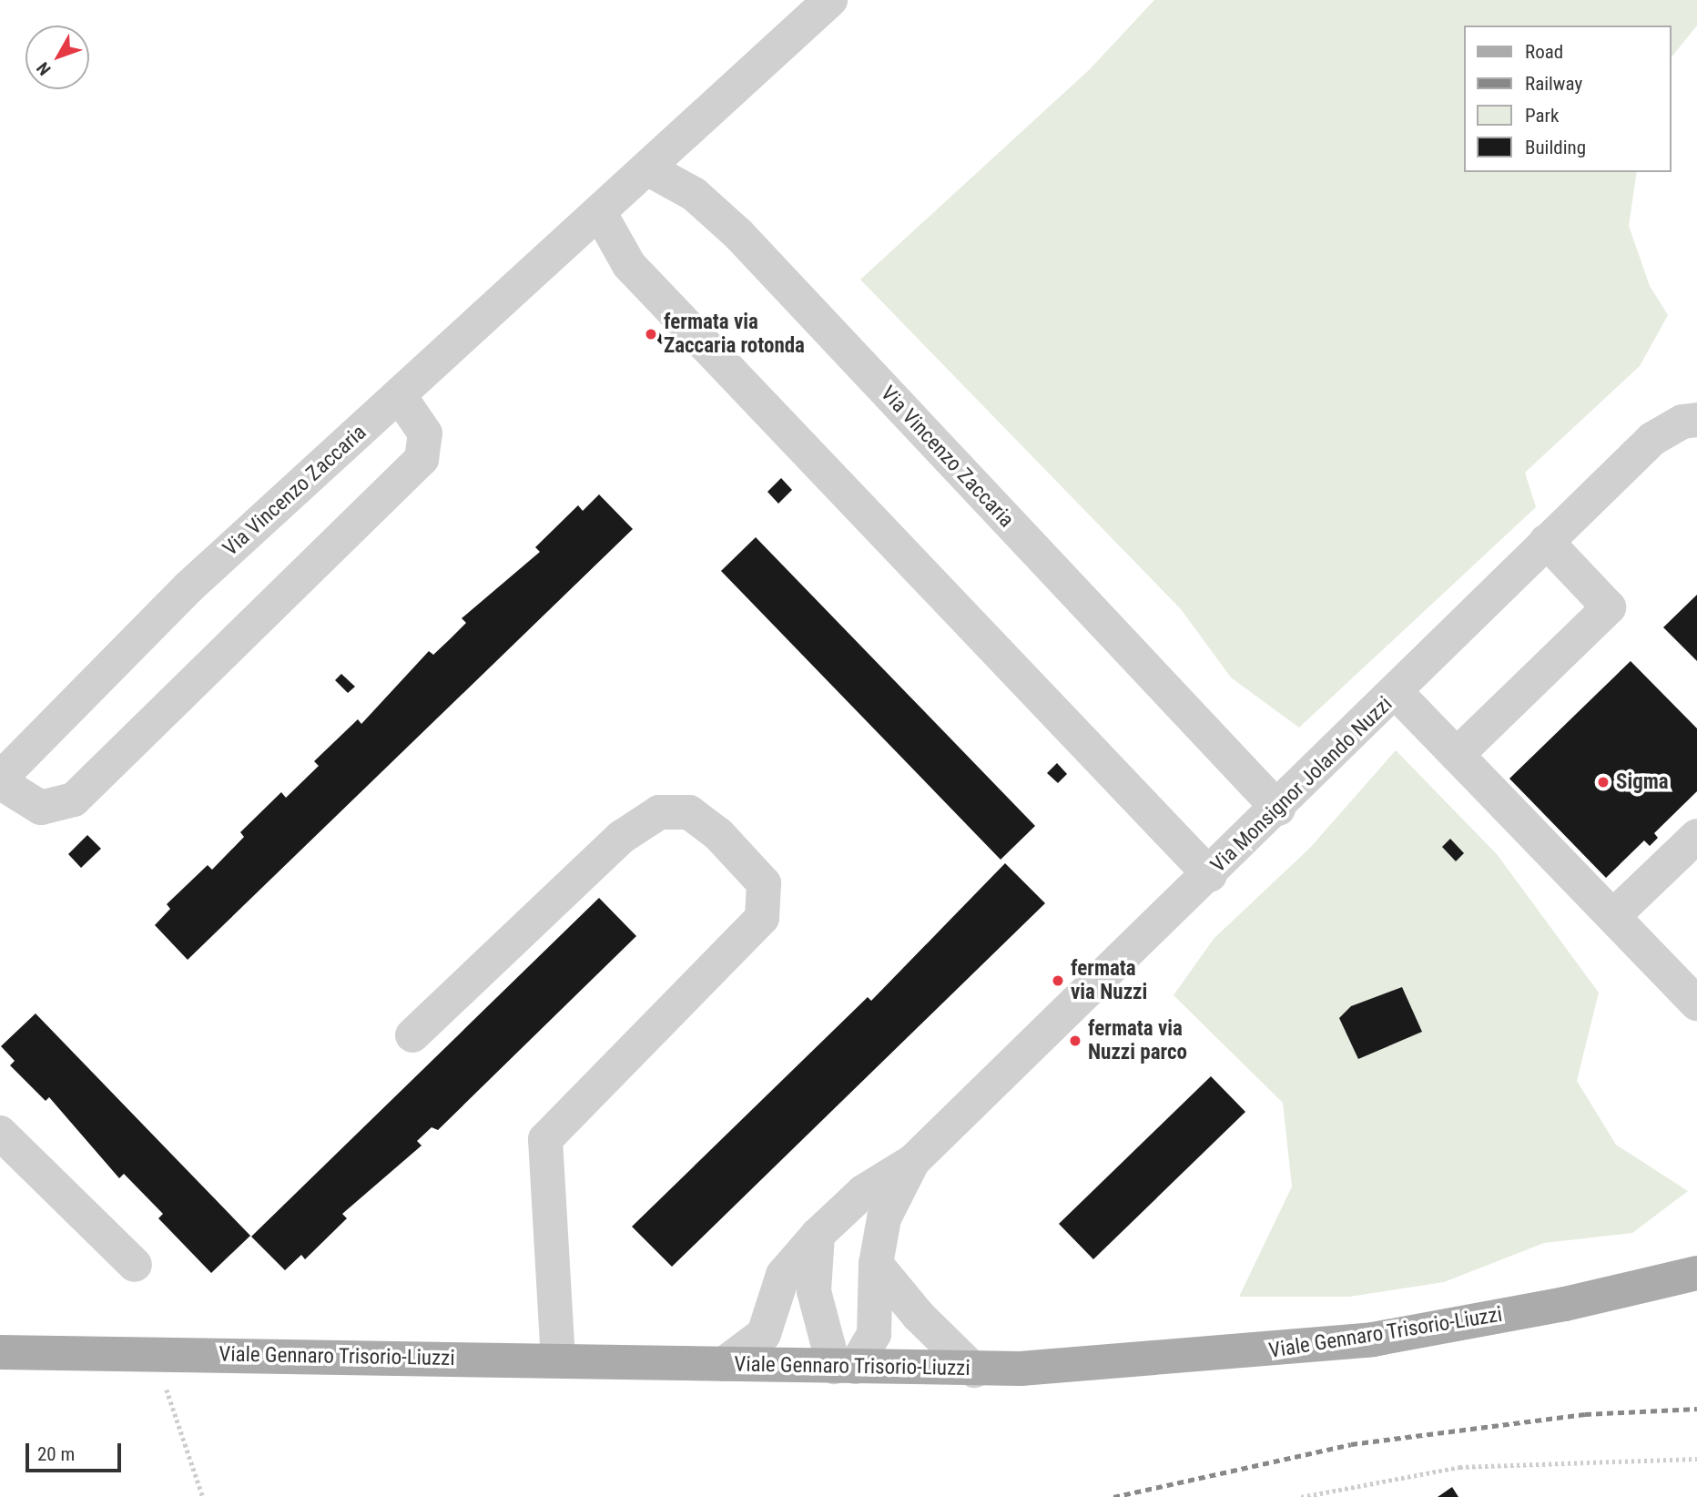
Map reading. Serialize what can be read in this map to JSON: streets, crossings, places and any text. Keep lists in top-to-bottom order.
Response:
{
  "streets": {
    "main road": ["Viale Gennaro Trisorio-Liuzzi"],
    "street": ["Via Vincenzo Zaccaria", "Via Monsignor Jolando Nuzzi"]
  },
  "crossings": [
    ["Via Vincenzo Zaccaria", "Via Monsignor Jolando Nuzzi"]
  ],
  "places": [
    "fermata via Zaccaria rotonda",
    "Sigma",
    "fermata via Nuzzi",
    "fermata via Nuzzi parco"
  ],
  "legend": [
    "Road",
    "Railway",
    "Park",
    "Building"
  ],
  "scale_bar": "20 m",
  "north": "bottom left"
}
